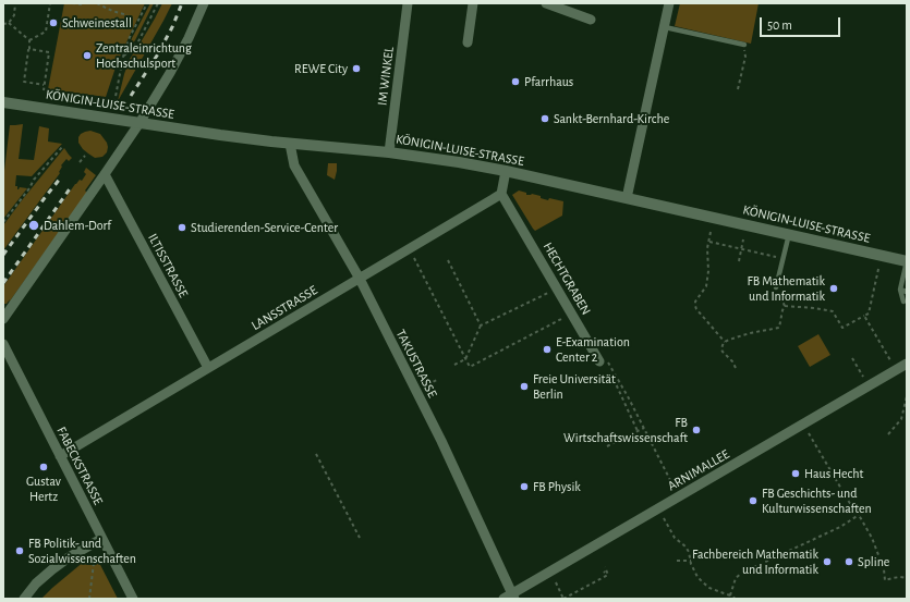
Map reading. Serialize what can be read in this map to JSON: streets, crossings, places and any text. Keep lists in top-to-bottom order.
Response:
{
  "streets": {
    "main road": ["KÖNIGIN-LUISE-STRASSE"],
    "street": [
      "IM WINKEL",
      "ILTISSTRASSE",
      "HECHTGRABEN",
      "LANSSTRASSE",
      "TAKUSTRASSE",
      "FABECKSTRASSE",
      "ARNIMALLEE"
    ]
  },
  "crossings": [
    ["IM WINKEL", "KÖNIGIN-LUISE-STRASSE"],
    ["KÖNIGIN-LUISE-STRASSE", "TAKUSTRASSE"],
    ["ILTISSTRASSE", "LANSSTRASSE"],
    ["HECHTGRABEN", "LANSSTRASSE"],
    ["LANSSTRASSE", "TAKUSTRASSE"],
    ["LANSSTRASSE", "FABECKSTRASSE"],
    ["TAKUSTRASSE", "ARNIMALLEE"]
  ],
  "places": [
    "Schweinestall",
    "Zentraleinrichtung Hochschulsport",
    "REWE City",
    "Pfarrhaus",
    "Sankt-Bernhard-Kirche",
    "Dahlem-Dorf",
    "Studierenden-Service-Center",
    "FB Mathematik und Informatik",
    "E-Examination Center 2",
    "Freie Universität Berlin",
    "FB Wirtschaftswissenschaft",
    "Gustav Hertz",
    "Haus Hecht",
    "FB Physik",
    "FB Geschichts- und Kulturwissenschaften",
    "FB Politik- und Sozialwissenschaften",
    "Fachbereich Mathematik und Informatik",
    "Spline"
  ],
  "scale_bar": "50 m"
}
